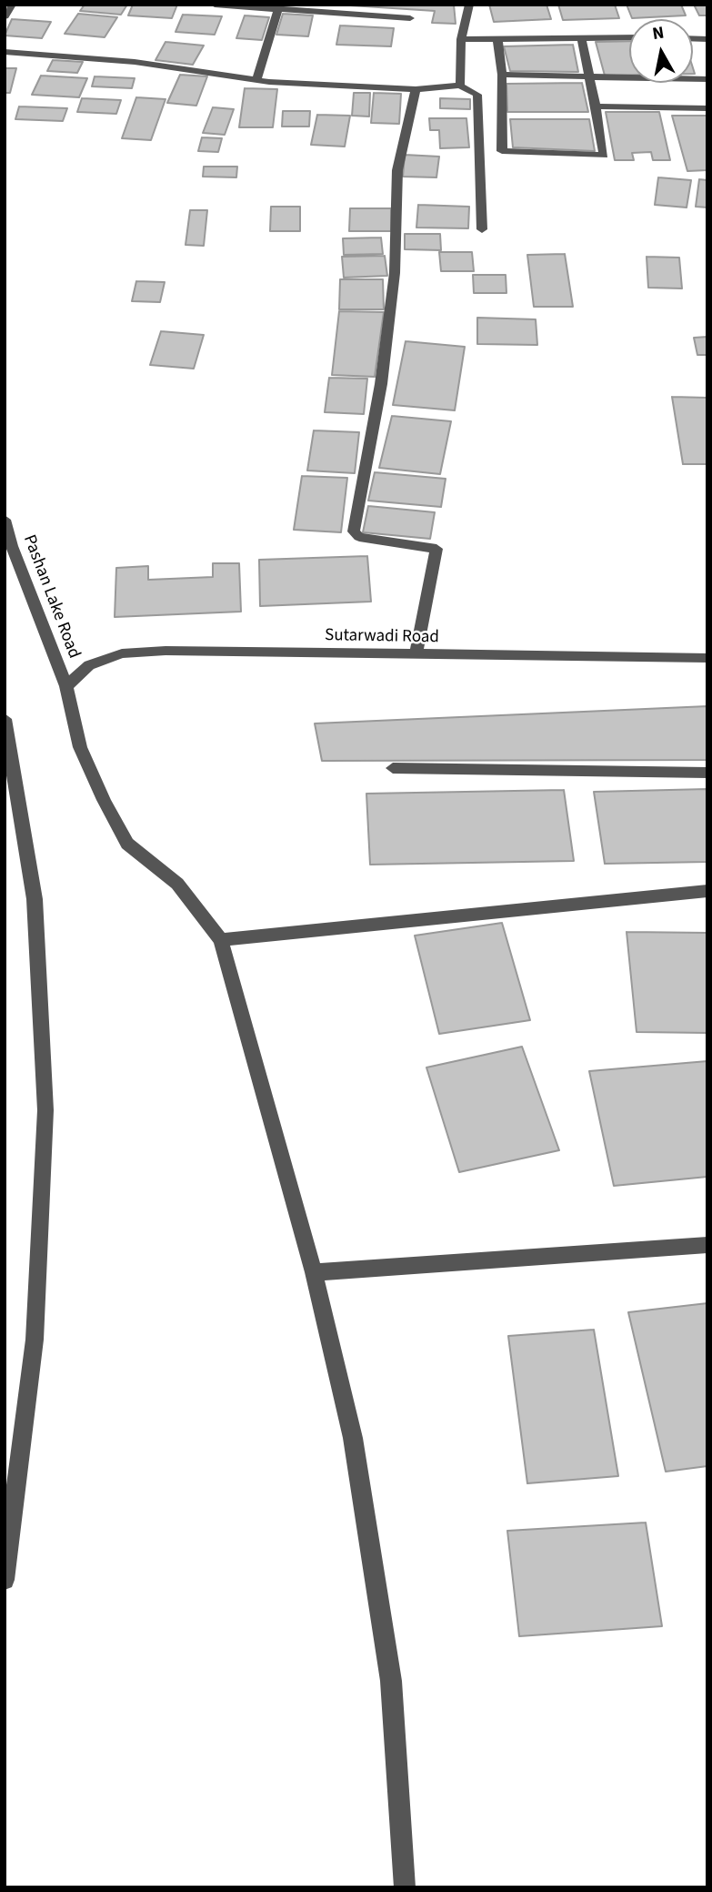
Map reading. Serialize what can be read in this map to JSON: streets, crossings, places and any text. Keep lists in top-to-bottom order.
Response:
{
  "streets": {
    "street": ["Pashan Lake Road", "Sutarwadi Road"]
  },
  "crossings": [
    ["Pashan Lake Road", "Sutarwadi Road"]
  ],
  "north": "top"
}
